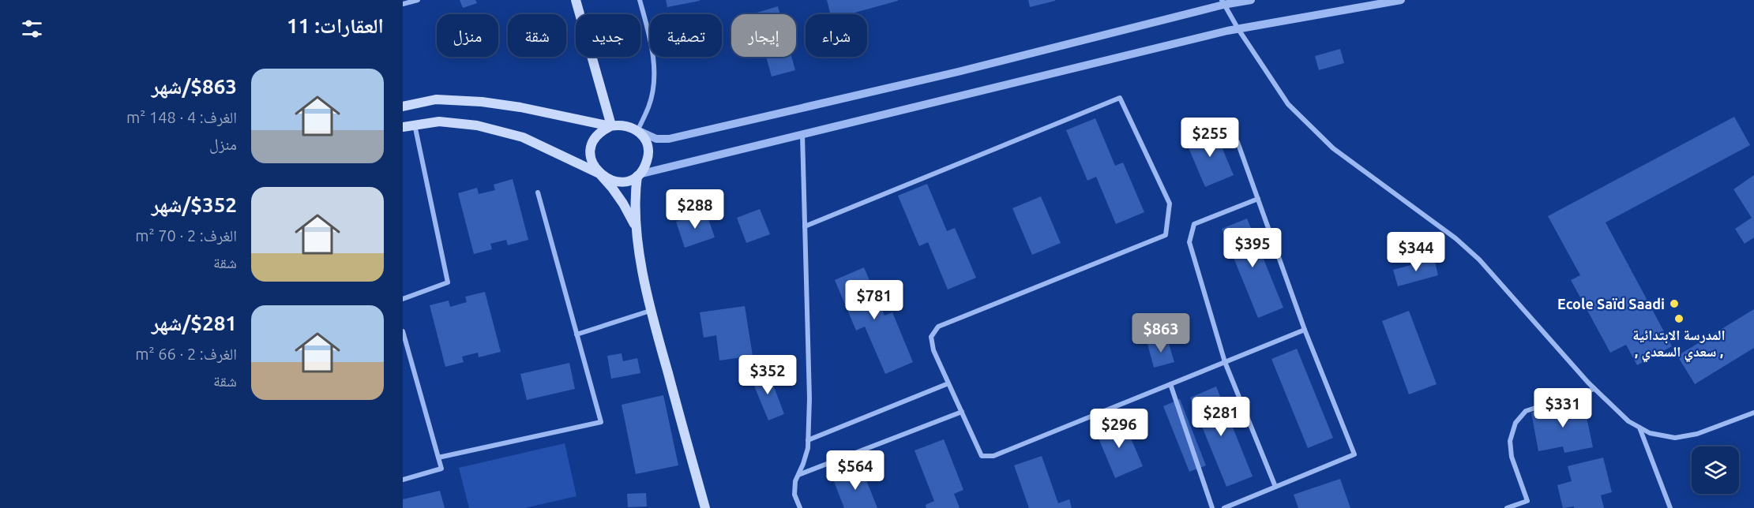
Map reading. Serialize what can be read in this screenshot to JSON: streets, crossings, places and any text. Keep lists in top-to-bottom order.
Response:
{
  "places": ["Ecole Saïd Saadi", "المدرسة الابتدائية , سعدي السعدي ,"],
  "page": {
    "heading": "العقارات: 11",
    "chip": [
      "شراء",
      "إيجار",
      "تصفية",
      "جديد",
      "شقة",
      "منزل"
    ],
    "list": [
      {
        "name": "$863/شهر",
        "note": "الغرف: 4 · 148 m² · منزل"
      },
      {
        "name": "$352/شهر",
        "note": "الغرف: 2 · 70 m² · شقة"
      },
      {
        "name": "$281/شهر",
        "note": "الغرف: 2 · 66 m² · شقة"
      }
    ],
    "price": [
      "$255",
      "$288",
      "$395",
      "$344",
      "$781",
      "$863",
      "$352",
      "$331",
      "$281",
      "$296",
      "$564"
    ]
  }
}
